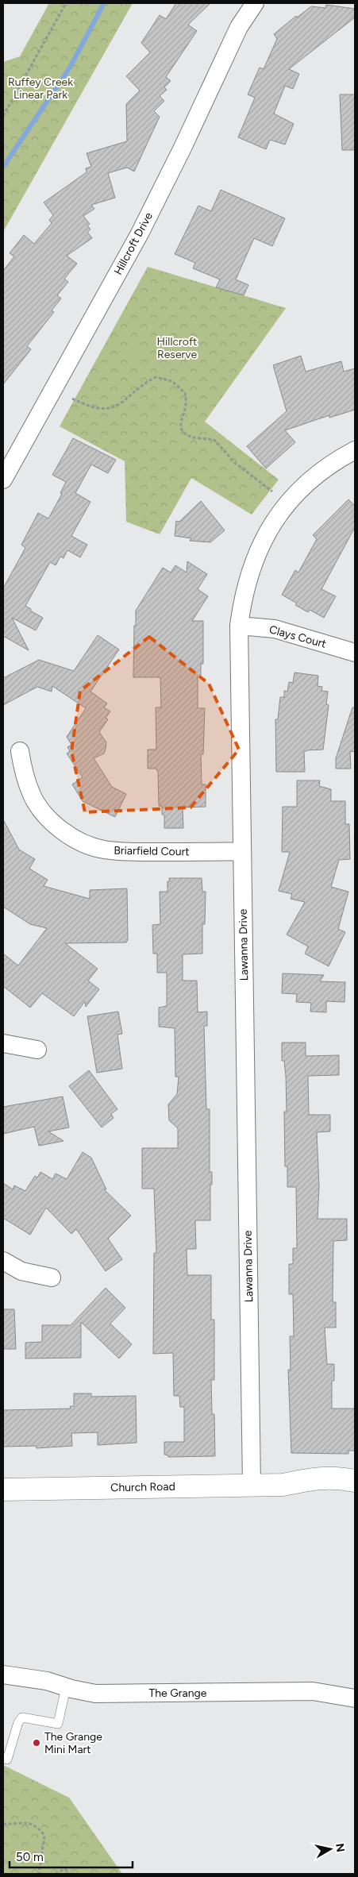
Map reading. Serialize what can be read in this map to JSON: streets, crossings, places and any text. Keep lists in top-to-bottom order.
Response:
{
  "streets": {
    "street": [
      "Hillcroft Drive",
      "Clays Court",
      "Briarfield Court",
      "Lawanna Drive",
      "Church Road",
      "The Grange"
    ]
  },
  "crossings": [
    ["Clays Court", "Lawanna Drive"],
    ["Briarfield Court", "Lawanna Drive"],
    ["Lawanna Drive", "Church Road"]
  ],
  "parks": ["Ruffey Creek Linear Park", "Hillcroft Reserve"],
  "places": ["The Grange Mini Mart"],
  "scale_bar": "50 m",
  "north": "right"
}
